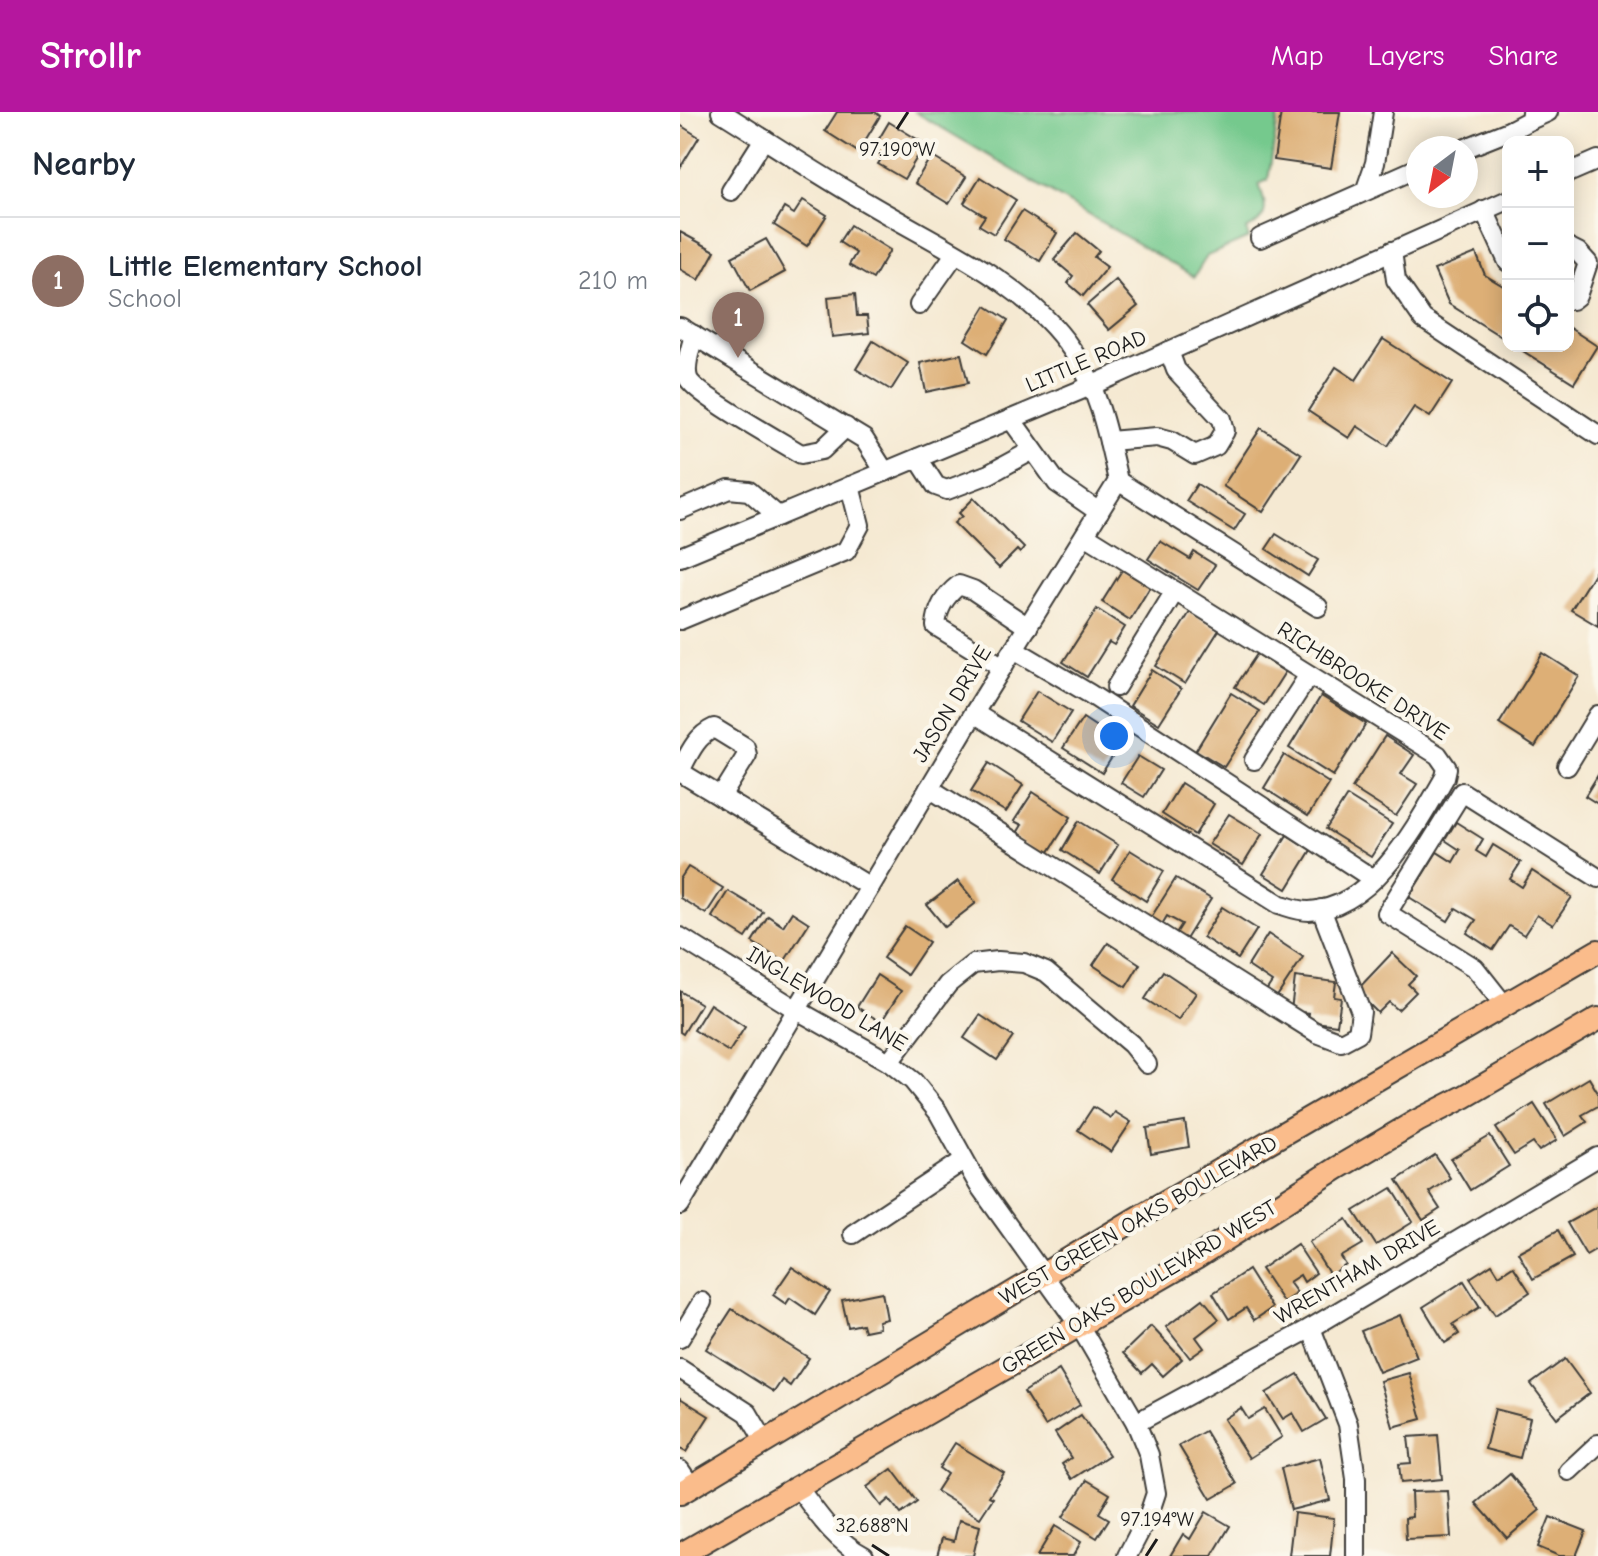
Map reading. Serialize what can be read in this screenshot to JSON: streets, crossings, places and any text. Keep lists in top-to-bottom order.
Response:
{
  "streets": {
    "main road": ["WEST GREEN OAKS BOULEVARD", "GREEN OAKS BOULEVARD WEST"],
    "street": [
      "LITTLE ROAD",
      "RICHBROOKE DRIVE",
      "JASON DRIVE",
      "INGLEWOOD LANE",
      "WRENTHAM DRIVE"
    ]
  },
  "crossings": [
    ["RICHBROOKE DRIVE", "JASON DRIVE"],
    ["JASON DRIVE", "INGLEWOOD LANE"],
    ["INGLEWOOD LANE", "WEST GREEN OAKS BOULEVARD"],
    ["INGLEWOOD LANE", "WRENTHAM DRIVE"],
    ["INGLEWOOD LANE", "GREEN OAKS BOULEVARD WEST"]
  ],
  "north": "bottom left",
  "page": {
    "header": "Strollr",
    "nav": ["Map", "Layers", "Share"],
    "heading": "Nearby",
    "map_buttons": ["+", "−"],
    "list": [
      {
        "mark": "1",
        "name": "Little Elementary School",
        "note": "School",
        "value": "210 m"
      }
    ],
    "pins": "1"
  },
  "coordinates": ["97.190°W", "97.194°W", "32.688°N"]
}
